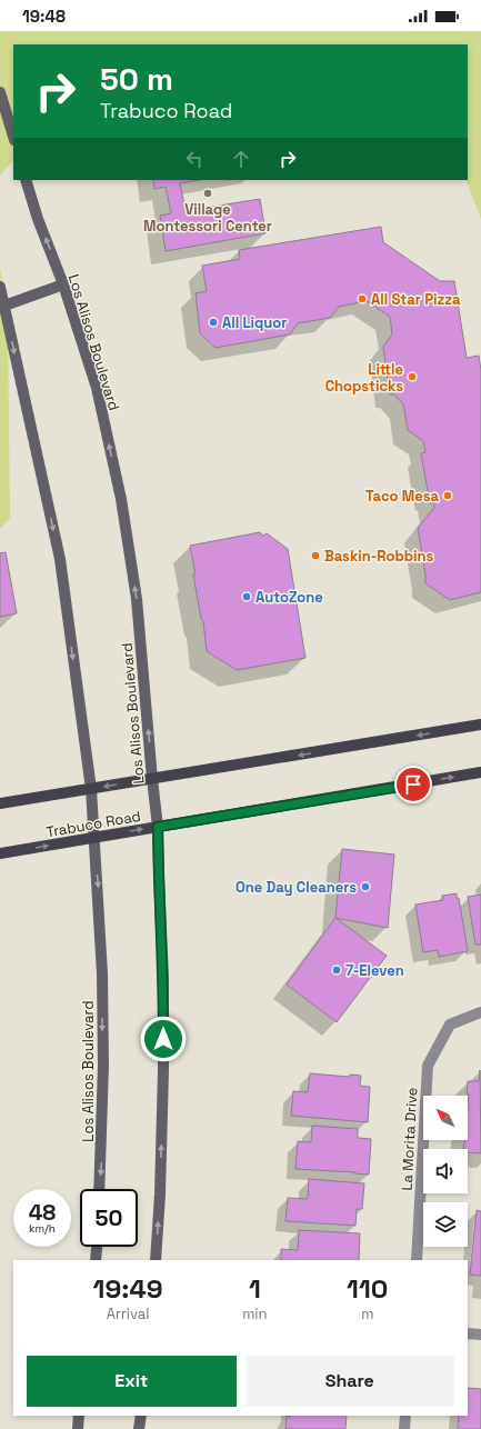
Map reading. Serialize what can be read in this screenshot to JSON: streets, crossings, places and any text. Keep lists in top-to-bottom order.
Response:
{
  "streets": {
    "main road": ["Los Alisos Boulevard", "Trabuco Road"],
    "street": ["La Morita Drive"]
  },
  "crossings": [
    ["Los Alisos Boulevard", "Trabuco Road"]
  ],
  "places": [
    "Village Montessori Center",
    "All Star Pizza",
    "All Liquor",
    "Little Chopsticks",
    "Taco Mesa",
    "Baskin-Robbins",
    "AutoZone",
    "One Day Cleaners",
    "7-Eleven"
  ],
  "north": "top left",
  "page": {
    "status": "19:48",
    "turn": ["50 m", "Trabuco Road"],
    "speed": "48 km/h",
    "limit": "50",
    "eta": [
      "19:49",
      "Arrival",
      "1",
      "min",
      "110",
      "m"
    ],
    "buttons": ["Exit", "Share"]
  }
}
